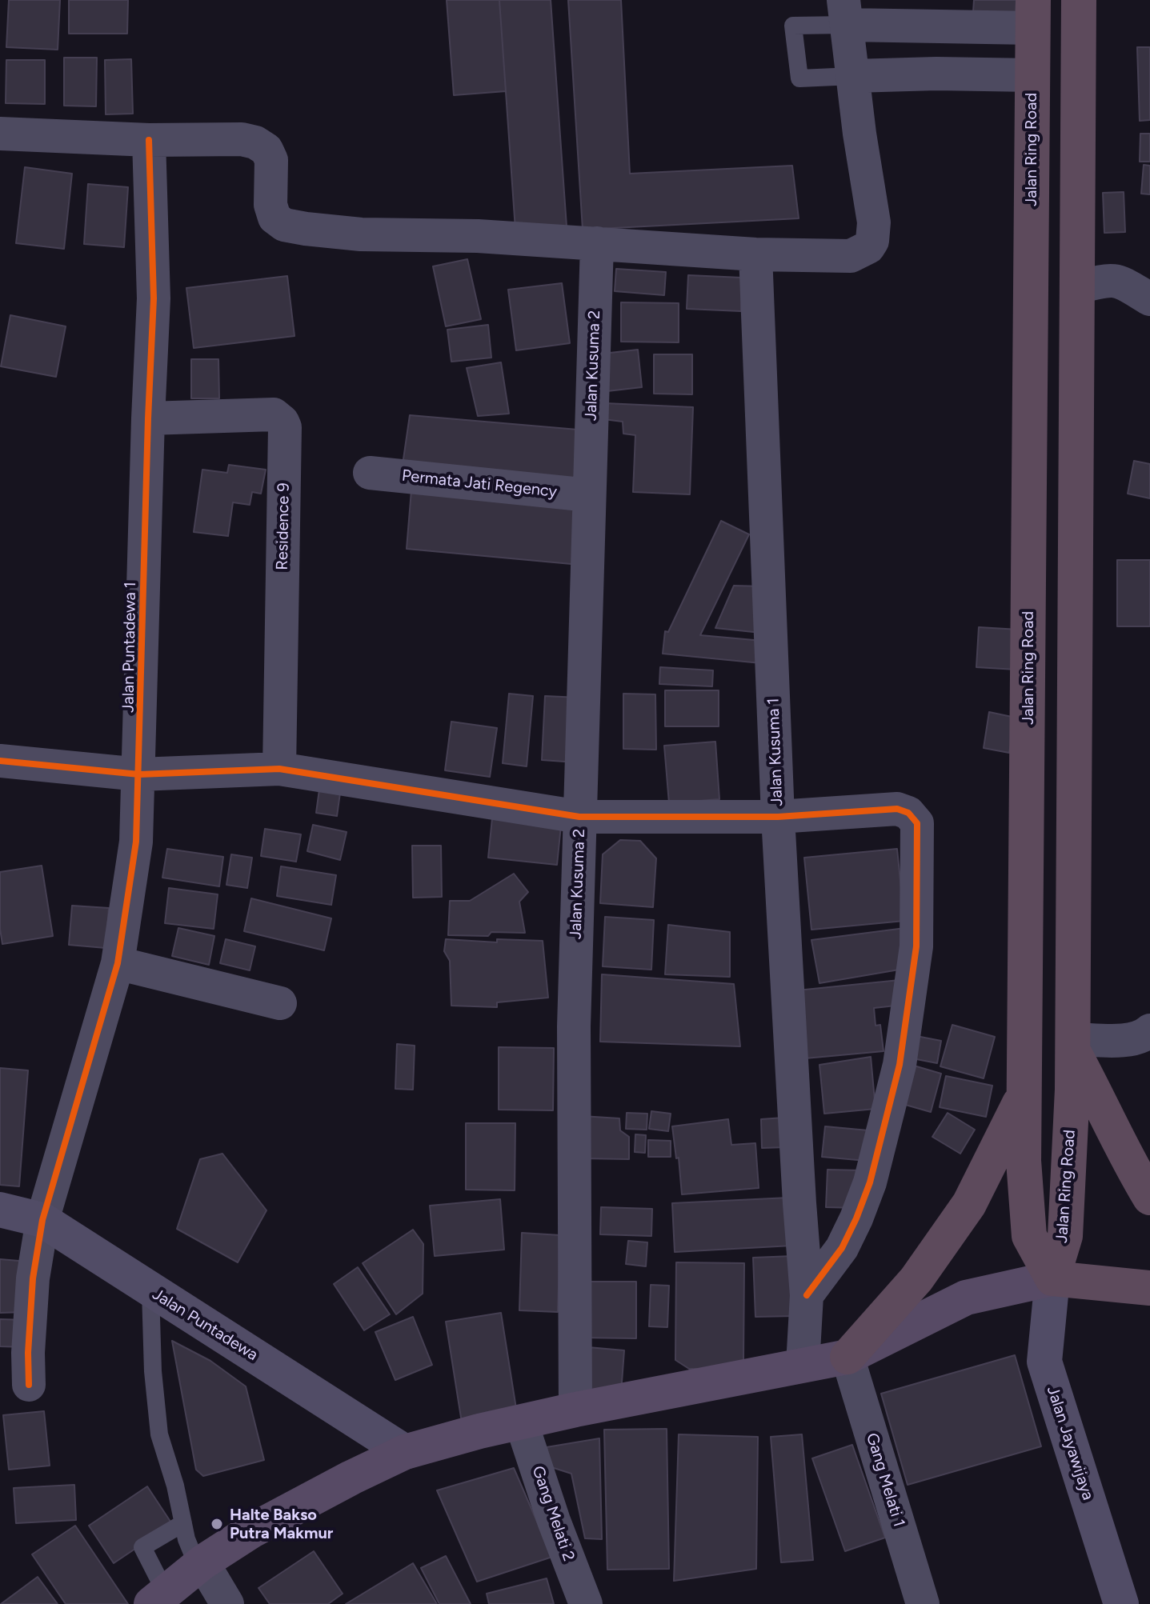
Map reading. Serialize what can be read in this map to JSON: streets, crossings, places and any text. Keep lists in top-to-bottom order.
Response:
{
  "streets": {
    "highway": ["Jalan Ring Road"],
    "street": [
      "Jalan Kusuma 2",
      "Permata Jati Regency",
      "Residence 9",
      "Jalan Puntadewa 1",
      "Jalan Kusuma 1",
      "Jalan Puntadewa",
      "Jalan Jayawijaya",
      "Gang Melati 1",
      "Gang Melati 2"
    ]
  },
  "crossings": [
    ["Jalan Ring Road", "Jalan Jayawijaya"],
    ["Jalan Kusuma 2", "Permata Jati Regency"],
    ["Residence 9", "Jalan Puntadewa 1"],
    ["Jalan Puntadewa 1", "Jalan Puntadewa"]
  ],
  "places": ["Halte Bakso Putra Makmur"]
}
